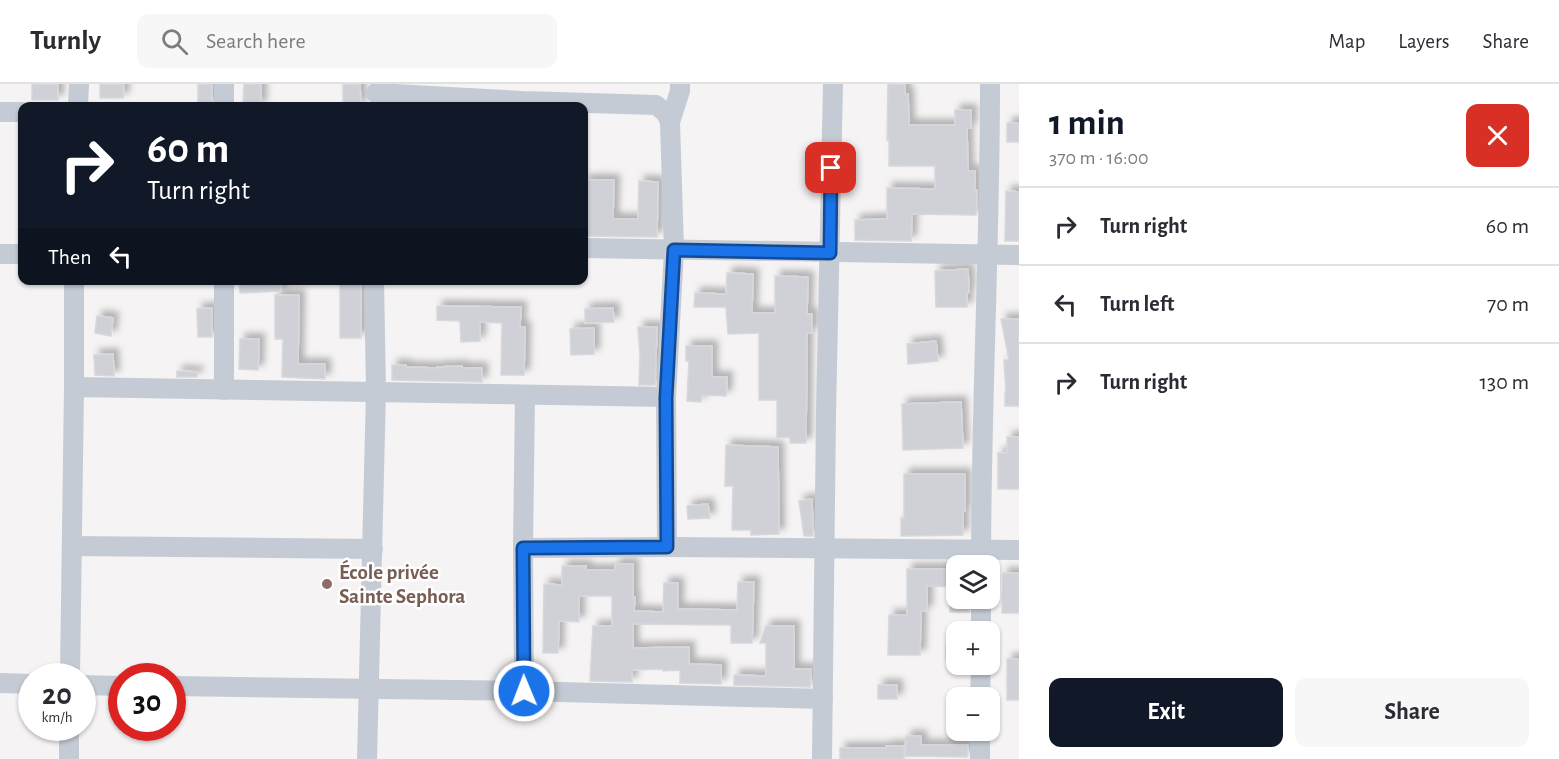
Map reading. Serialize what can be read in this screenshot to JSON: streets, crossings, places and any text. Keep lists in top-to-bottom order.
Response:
{
  "places": ["École privée Sainte Sephora"],
  "page": {
    "header": "Turnly",
    "search": "Search here",
    "nav": ["Map", "Layers", "Share"],
    "heading": ["1 min", "370 m · 16:00"],
    "turn": ["60 m", "Turn right"],
    "list": [
      {
        "name": "Turn right",
        "value": "60 m"
      },
      {
        "name": "Turn left",
        "value": "70 m"
      },
      {
        "name": "Turn right",
        "value": "130 m"
      }
    ],
    "then": "Then",
    "map_buttons": ["+", "−"],
    "speed": "20 km/h",
    "limit": "30",
    "buttons": ["Exit", "Share"]
  }
}
